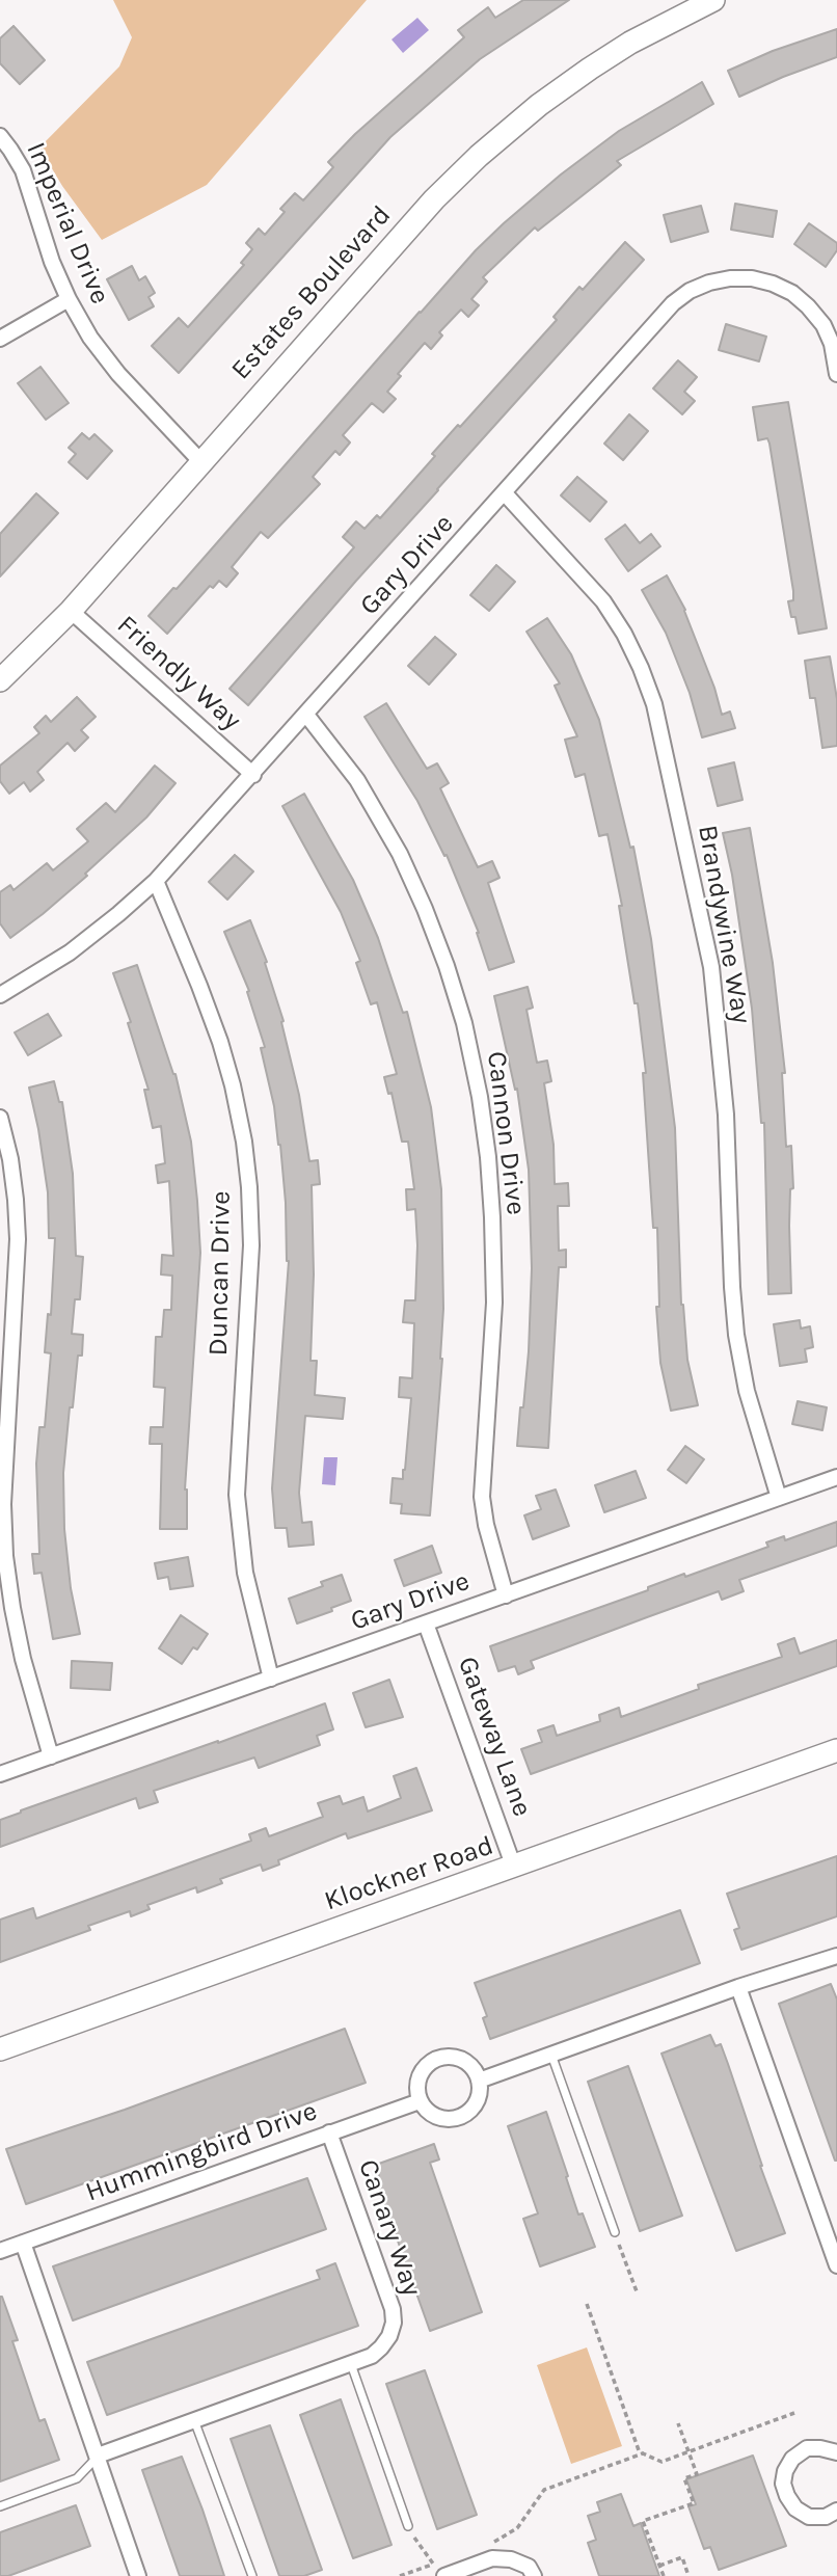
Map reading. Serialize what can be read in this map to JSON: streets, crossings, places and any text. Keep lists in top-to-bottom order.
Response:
{
  "streets": {
    "street": [
      "Imperial Drive",
      "Estates Boulevard",
      "Gary Drive",
      "Friendly Way",
      "Brandywine Way",
      "Cannon Drive",
      "Duncan Drive",
      "Gateway Lane",
      "Klockner Road",
      "Hummingbird Drive",
      "Canary Way"
    ]
  },
  "crossings": [
    ["Imperial Drive", "Estates Boulevard"],
    ["Estates Boulevard", "Friendly Way"],
    ["Gary Drive", "Friendly Way"],
    ["Gary Drive", "Brandywine Way"],
    ["Gary Drive", "Cannon Drive"],
    ["Gary Drive", "Duncan Drive"],
    ["Gary Drive", "Gateway Lane"],
    ["Gateway Lane", "Klockner Road"],
    ["Hummingbird Drive", "Canary Way"]
  ]
}
